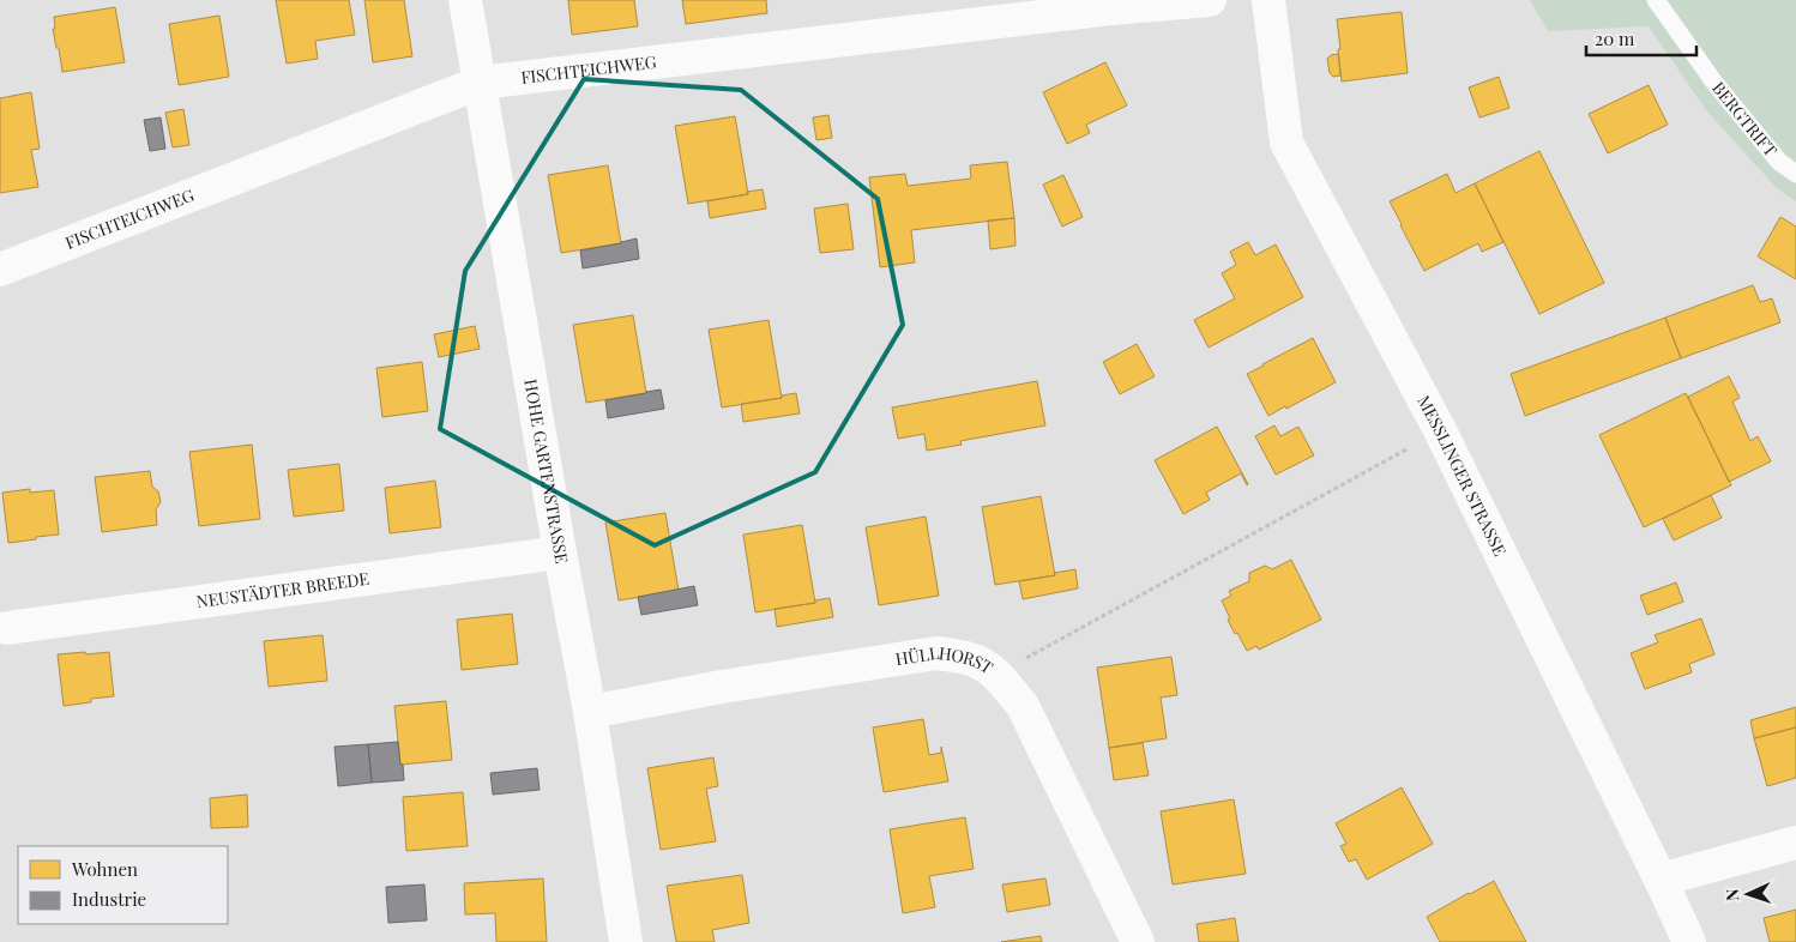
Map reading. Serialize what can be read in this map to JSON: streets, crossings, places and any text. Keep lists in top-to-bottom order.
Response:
{
  "streets": {
    "street": [
      "FISCHTEICHWEG",
      "HOHE GARTENSTRASSE",
      "MESSLINGER STRASSE",
      "NEUSTÄDTER BREEDE",
      "HÜLLHORST"
    ],
    "lane": ["BERGTRIFT"]
  },
  "crossings": [
    ["FISCHTEICHWEG", "HOHE GARTENSTRASSE"],
    ["HOHE GARTENSTRASSE", "NEUSTÄDTER BREEDE"],
    ["HOHE GARTENSTRASSE", "HÜLLHORST"]
  ],
  "legend": ["Wohnen", "Industrie"],
  "scale_bar": "20 m",
  "north": "left"
}
